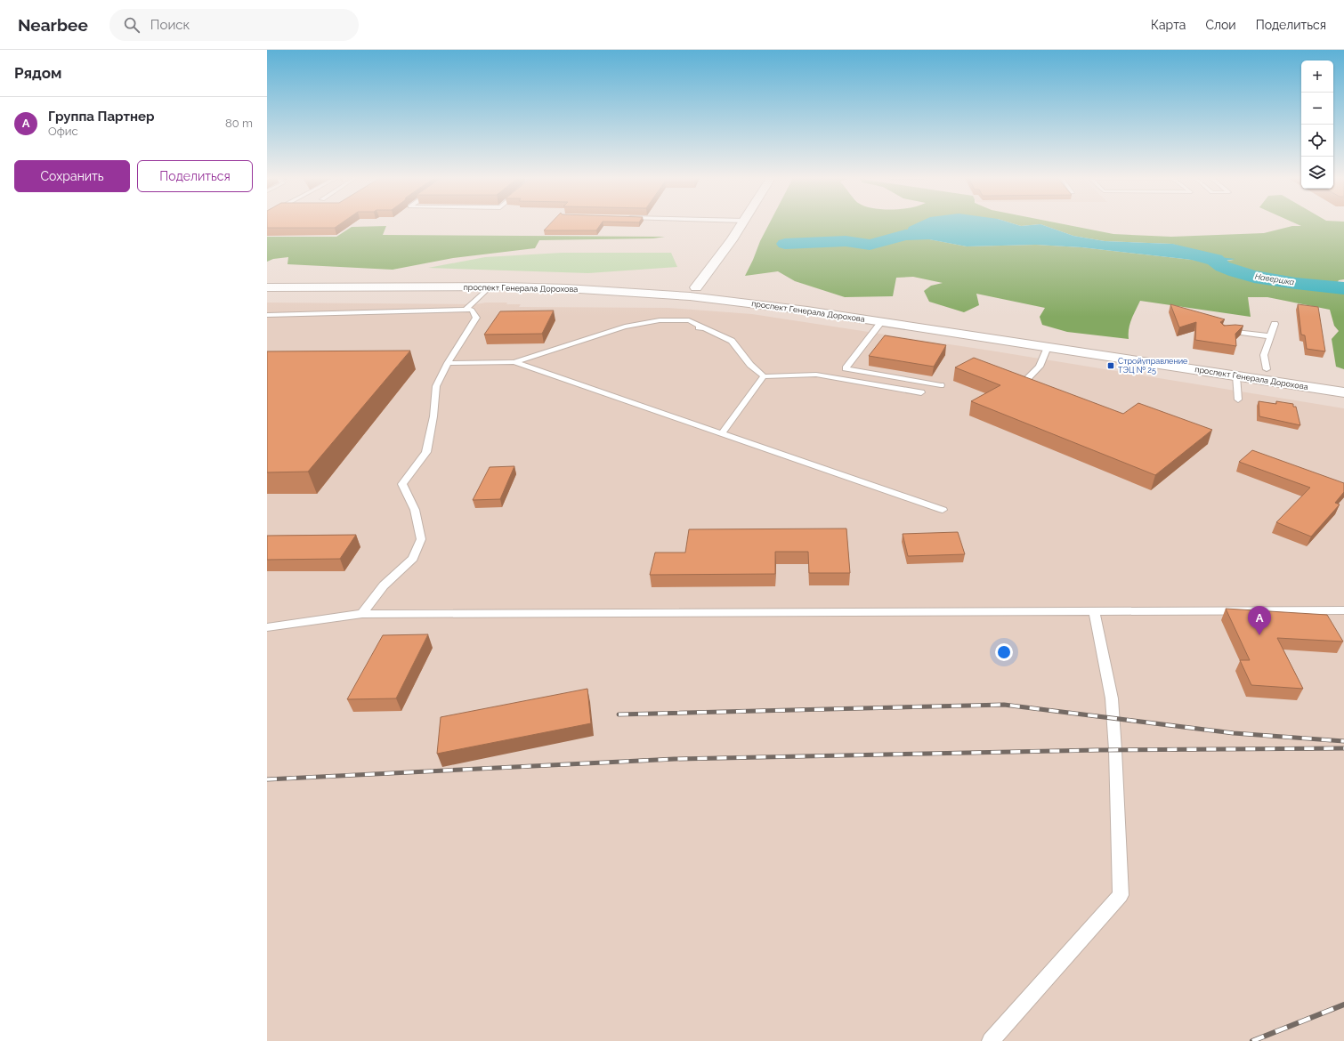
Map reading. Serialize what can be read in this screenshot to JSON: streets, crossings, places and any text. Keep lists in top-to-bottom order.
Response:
{
  "streets": {
    "main road": ["проспект Генерала Дорохова"]
  },
  "water": ["Навершка"],
  "places": {
    "transit": ["Стройуправление ТЭЦ № 25"]
  },
  "page": {
    "header": "Nearbee",
    "search": "Поиск",
    "nav": ["Карта", "Слои", "Поделиться"],
    "heading": "Рядом",
    "map_buttons": ["+", "−"],
    "list": [
      {
        "mark": "A",
        "name": "Группа Партнер",
        "note": "Офис",
        "value": "80 m"
      }
    ],
    "buttons": ["Сохранить", "Поделиться"],
    "pins": "A"
  }
}
